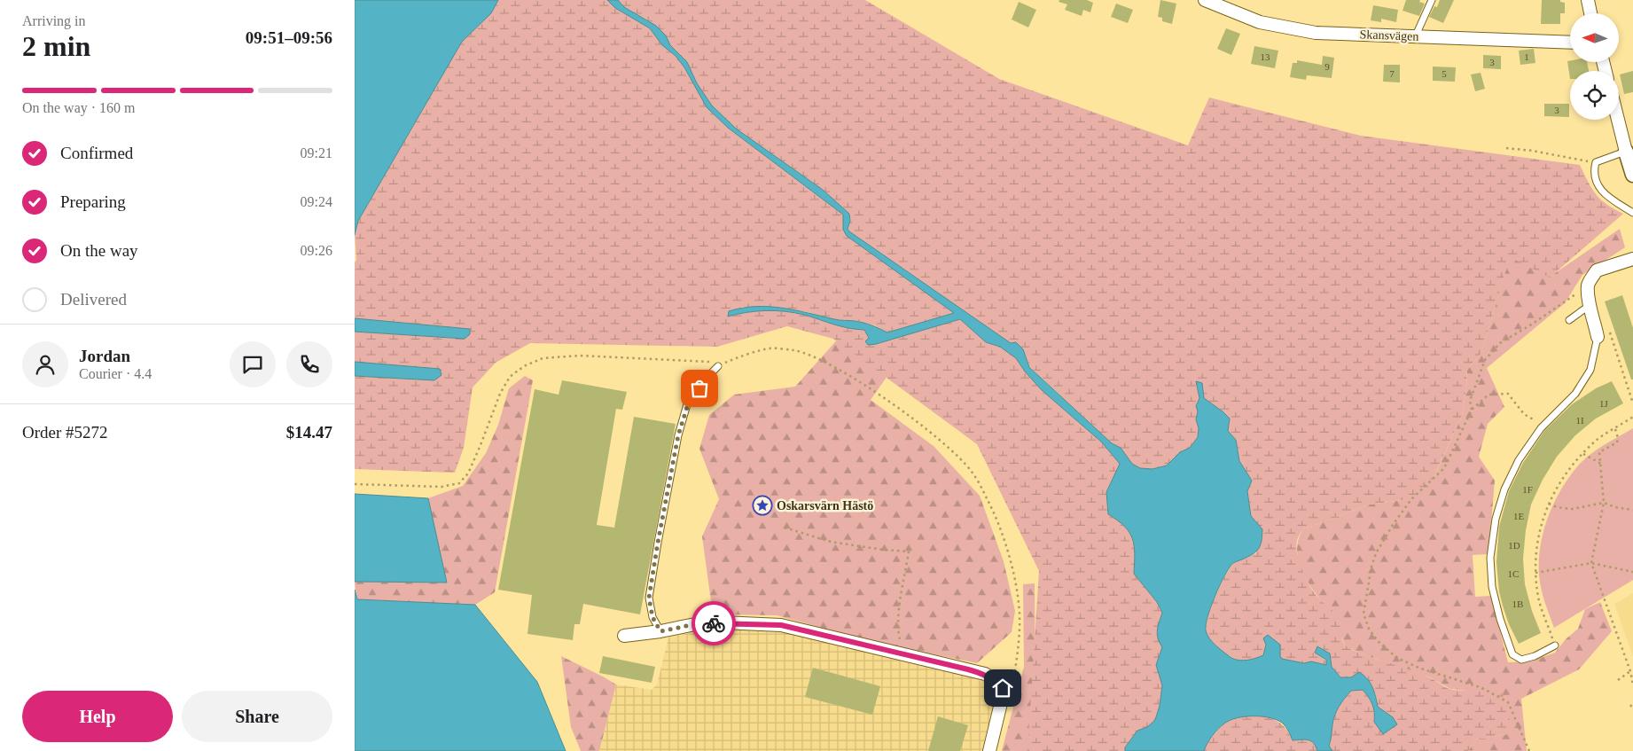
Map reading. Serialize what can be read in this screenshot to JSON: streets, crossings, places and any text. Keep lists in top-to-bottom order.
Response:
{
  "streets": {
    "street": ["Skansvägen"]
  },
  "places": {
    "place": ["Oskarsvärn Hästö"]
  },
  "house_numbers": [
    "13",
    "1",
    "3",
    "9",
    "7",
    "5",
    "3",
    "1J",
    "1I",
    "1F",
    "1E",
    "1D",
    "1C",
    "1B"
  ],
  "north": "left",
  "page": {
    "heading": ["2 min", "Arriving in", "09:51–09:56"],
    "panel": [
      "Jordan",
      "Courier · 4.4",
      "Order #5272",
      "$14.47"
    ],
    "bar": "On the way · 160 m",
    "list": [
      ["Confirmed", "09:21"],
      ["Preparing", "09:24"],
      ["On the way", "09:26"],
      "Delivered"
    ],
    "buttons": ["Help", "Share"]
  }
}
